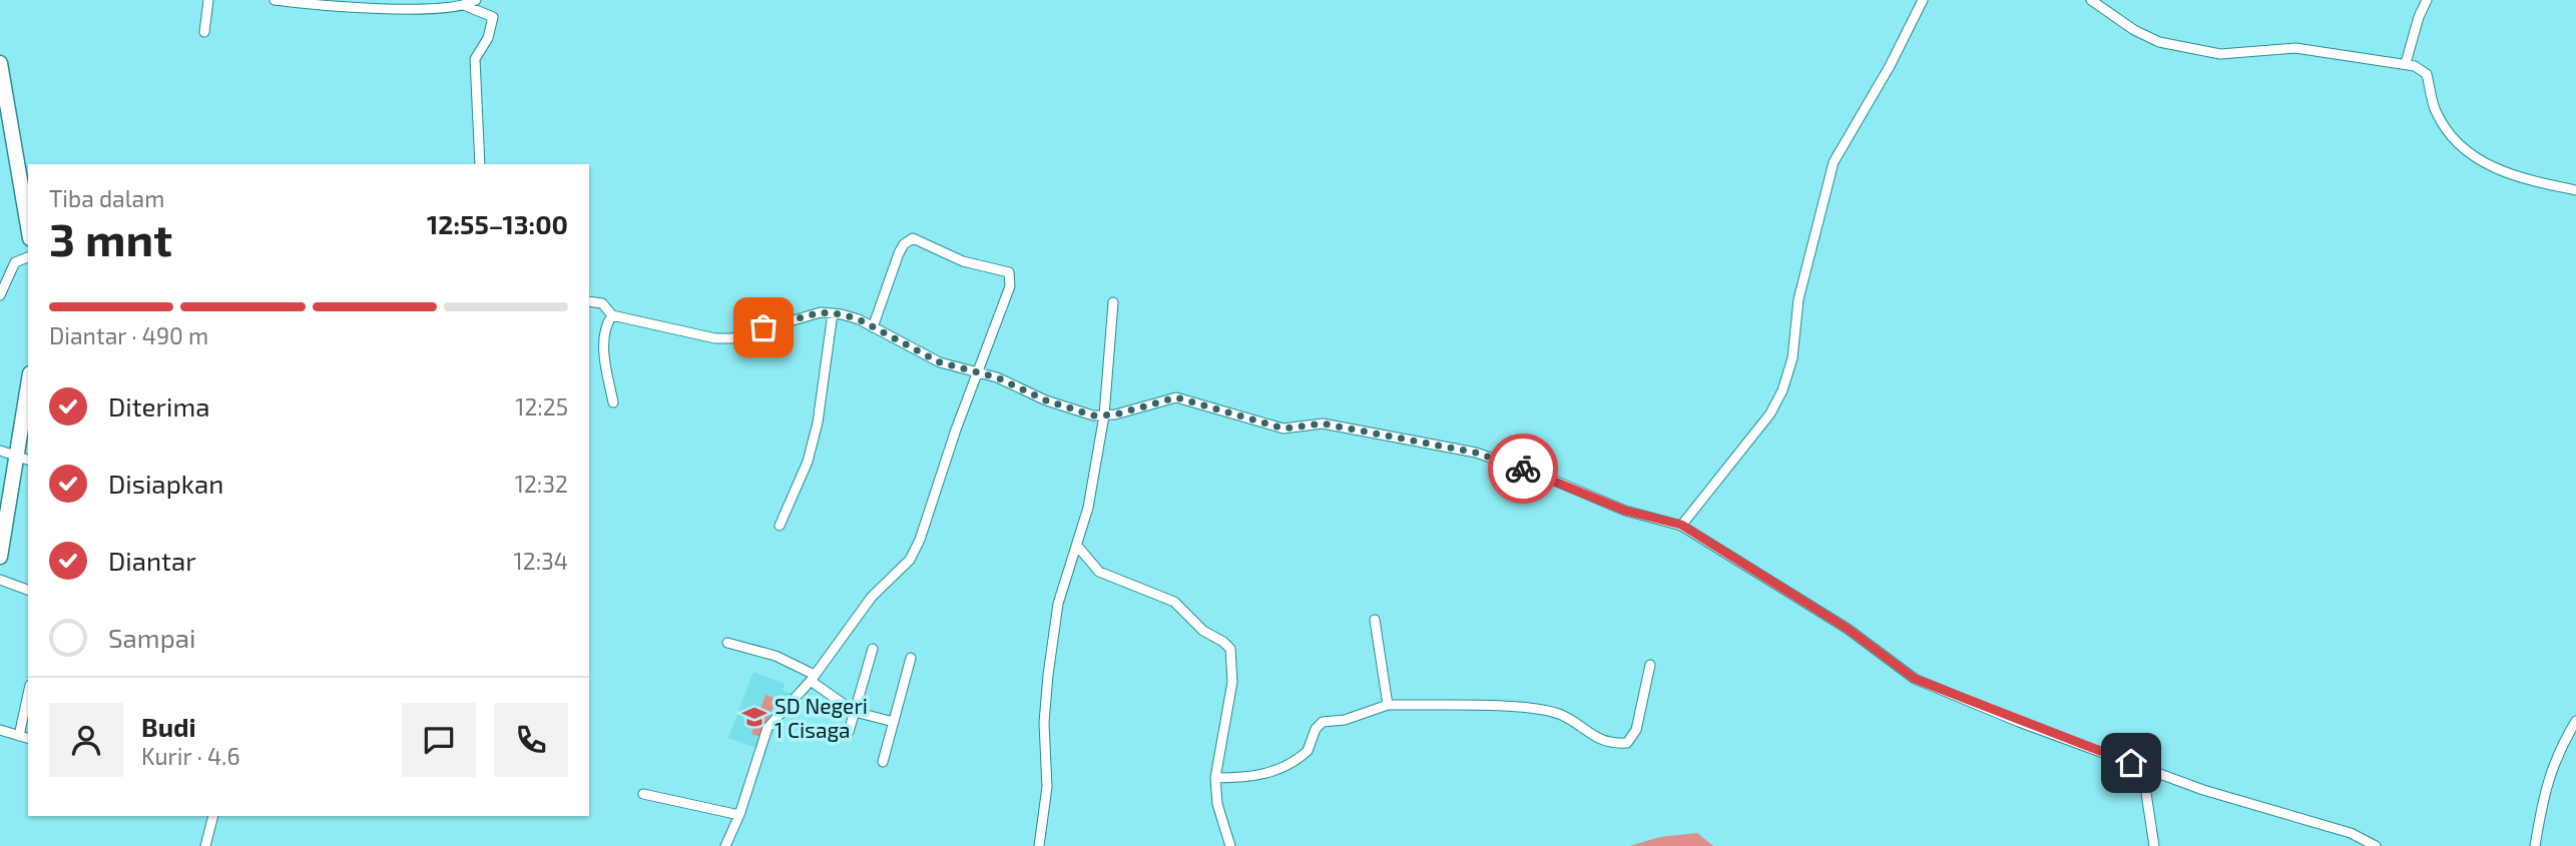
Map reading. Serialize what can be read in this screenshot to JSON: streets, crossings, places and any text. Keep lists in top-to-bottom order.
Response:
{
  "places": {
    "school or university": ["SD Negeri 1 Cisaga"]
  },
  "page": {
    "heading": ["3 mnt", "Tiba dalam", "12:55–13:00"],
    "panel": ["Budi", "Kurir · 4.6"],
    "bar": "Diantar · 490 m",
    "list": [
      ["Diterima", "12:25"],
      ["Disiapkan", "12:32"],
      ["Diantar", "12:34"],
      "Sampai"
    ]
  }
}
